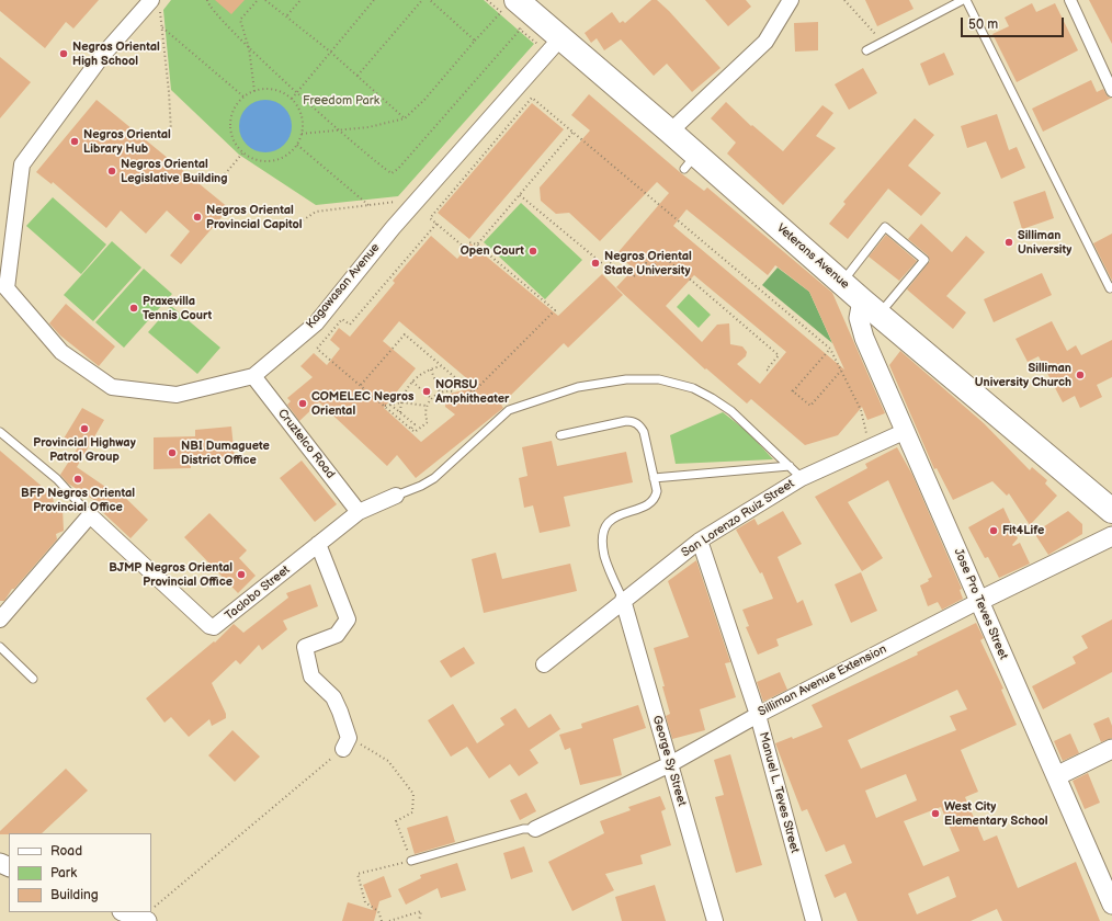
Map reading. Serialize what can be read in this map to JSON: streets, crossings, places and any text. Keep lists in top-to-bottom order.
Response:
{
  "streets": {
    "main road": ["Veterans Avenue"],
    "street": [
      "Kagawasan Avenue",
      "Cruztelco Road",
      "San Lorenzo Ruiz Street",
      "Taclobo Street",
      "Jose Pro Teves Street",
      "Silliman Avenue Extension",
      "George Sy Street",
      "Manuel L. Teves Street"
    ]
  },
  "crossings": [
    ["Veterans Avenue", "Kagawasan Avenue"],
    ["Veterans Avenue", "Jose Pro Teves Street"],
    ["Kagawasan Avenue", "Cruztelco Road"],
    ["Cruztelco Road", "Taclobo Street"],
    ["San Lorenzo Ruiz Street", "Jose Pro Teves Street"],
    ["San Lorenzo Ruiz Street", "George Sy Street"],
    ["San Lorenzo Ruiz Street", "Manuel L. Teves Street"],
    ["Jose Pro Teves Street", "Silliman Avenue Extension"],
    ["Silliman Avenue Extension", "George Sy Street"],
    ["Silliman Avenue Extension", "Manuel L. Teves Street"]
  ],
  "parks": ["Freedom Park"],
  "places": [
    "Negros Oriental High School",
    "Negros Oriental Library Hub",
    "Negros Oriental Legislative Building",
    "Negros Oriental Provincial Capitol",
    "Silliman University",
    "Open Court",
    "Negros Oriental State University",
    "Praxevilla Tennis Court",
    "Silliman University Church",
    "NORSU Amphitheater",
    "COMELEC Negros Oriental",
    "Provincial Highway Patrol Group",
    "NBI Dumaguete District Office",
    "BFP Negros Oriental Provincial Office",
    "Fit4Life",
    "BJMP Negros Oriental Provincial Office",
    "West City Elementary School"
  ],
  "legend": ["Road", "Park", "Building"],
  "scale_bar": "50 m"
}
